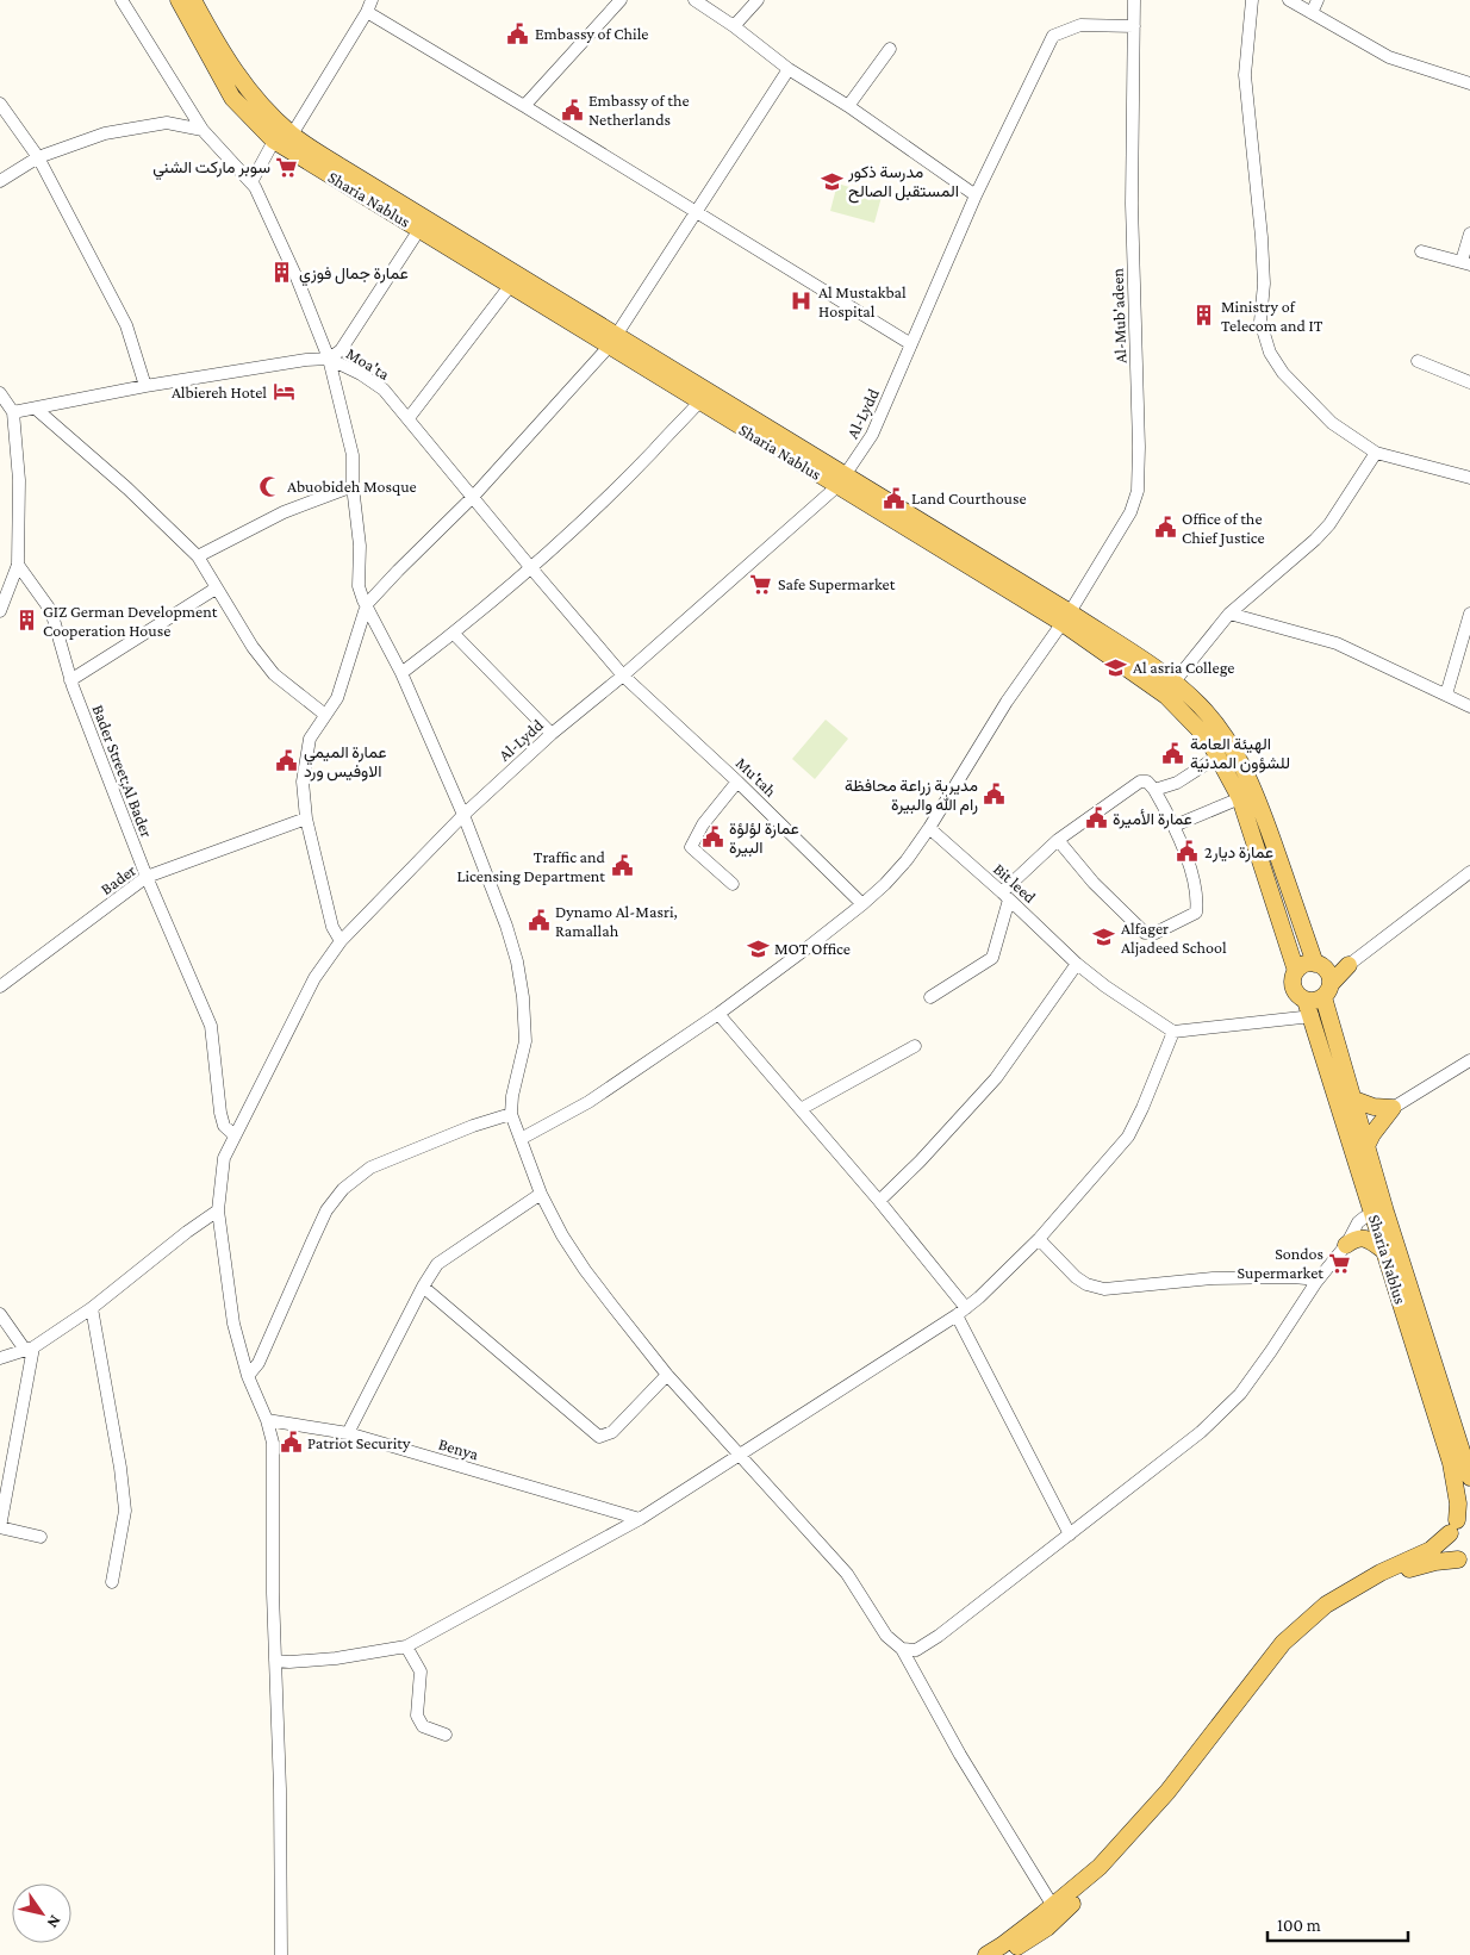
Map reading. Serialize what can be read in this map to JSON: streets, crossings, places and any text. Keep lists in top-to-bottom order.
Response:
{
  "streets": {
    "main road": ["Sharia Nablus"],
    "street": [
      "Al-Mub'adeen",
      "Moa'ta",
      "Al-Lydd",
      "Bader Street;Al Bader",
      "Mu'tah",
      "Bader",
      "Bit leed",
      "Benya"
    ]
  },
  "crossings": [
    ["Sharia Nablus", "Al-Mub'adeen"],
    ["Sharia Nablus", "Moa'ta"],
    ["Sharia Nablus", "Al-Lydd"],
    ["Al-Mub'adeen", "Al-Lydd"],
    ["Al-Mub'adeen", "Mu'tah"],
    ["Al-Mub'adeen", "Bit leed"],
    ["Moa'ta", "Mu'tah"],
    ["Al-Lydd", "Bader Street;Al Bader"],
    ["Al-Lydd", "Mu'tah"],
    ["Al-Lydd", "Benya"],
    ["Bader Street;Al Bader", "Bader"]
  ],
  "places": {
    "public building": [
      "Embassy of Chile",
      "Embassy of the Netherlands",
      "Land Courthouse",
      "Office of the Chief Justice",
      "الهيئة العامة للشؤون المدنية",
      "عمارة الميمي الاوفيس ورد",
      "مديرية زراعة محافظة رام الله والبيرة",
      "عمارة الأميرة",
      "عمارة لؤلؤة البيرة",
      "عمارة ديار2",
      "Traffic and Licensing Department",
      "Dynamo Al-Masri, Ramallah",
      "Patriot Security"
    ],
    "supermarket": ["سوبر ماركت الشني", "Safe Supermarket", "Sondos Supermarket"],
    "school or university": [
      "مدرسة ذكور المستقبل الصالح",
      "Al asria College",
      "Alfager Aljadeed School",
      "MOT Office"
    ],
    "building": ["عمارة جمال فوزي", "Ministry of Telecom and IT", "GIZ German Development Cooperation House"],
    "hospital": ["Al Mustakbal Hospital"],
    "hotel": ["Albiereh Hotel"],
    "mosque": ["Abuobideh Mosque"]
  },
  "scale_bar": "100 m",
  "north": "bottom right"
}
